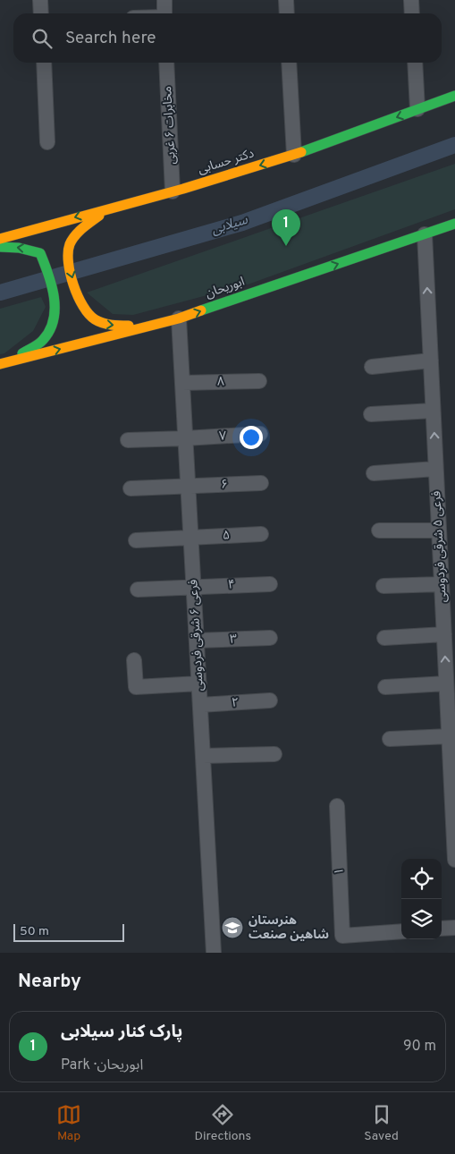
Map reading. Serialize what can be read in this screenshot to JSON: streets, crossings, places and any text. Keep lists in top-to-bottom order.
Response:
{
  "streets": {
    "main road": ["دکتر حسابی", "ابوریحان"],
    "street": [
      "مخابرات ۶ غربی",
      "۸",
      "۷",
      "۶",
      "۵",
      "فرعی ۵ شرقی فردوسی",
      "۴",
      "فرعی ۶ شرقی فردوسی",
      "۳",
      "۲",
      "۱"
    ]
  },
  "crossings": [
    ["مخابرات ۶ غربی", "دکتر حسابی"],
    ["ابوریحان", "فرعی ۵ شرقی فردوسی"],
    ["ابوریحان", "فرعی ۶ شرقی فردوسی"],
    ["۸", "فرعی ۶ شرقی فردوسی"],
    ["۷", "فرعی ۶ شرقی فردوسی"],
    ["۶", "فرعی ۶ شرقی فردوسی"],
    ["۵", "فرعی ۶ شرقی فردوسی"],
    ["۴", "فرعی ۶ شرقی فردوسی"],
    ["فرعی ۶ شرقی فردوسی", "۳"],
    ["فرعی ۶ شرقی فردوسی", "۲"]
  ],
  "one_way": ["دکتر حسابی", "ابوریحان", "فرعی ۵ شرقی فردوسی"],
  "water": ["سیلابی"],
  "places": {
    "school or university": ["هنرستان شاهین صنعت"]
  },
  "scale_bar": "50 m",
  "page": {
    "search": "Search here",
    "pins": "1",
    "scale": "50 m",
    "heading": "Nearby",
    "list": [
      {
        "mark": "1",
        "name": "پارک کنار سیلابی",
        "note": "Park · ابوریحان",
        "value": "90 m"
      }
    ],
    "nav": ["Map", "Directions", "Saved"]
  }
}
